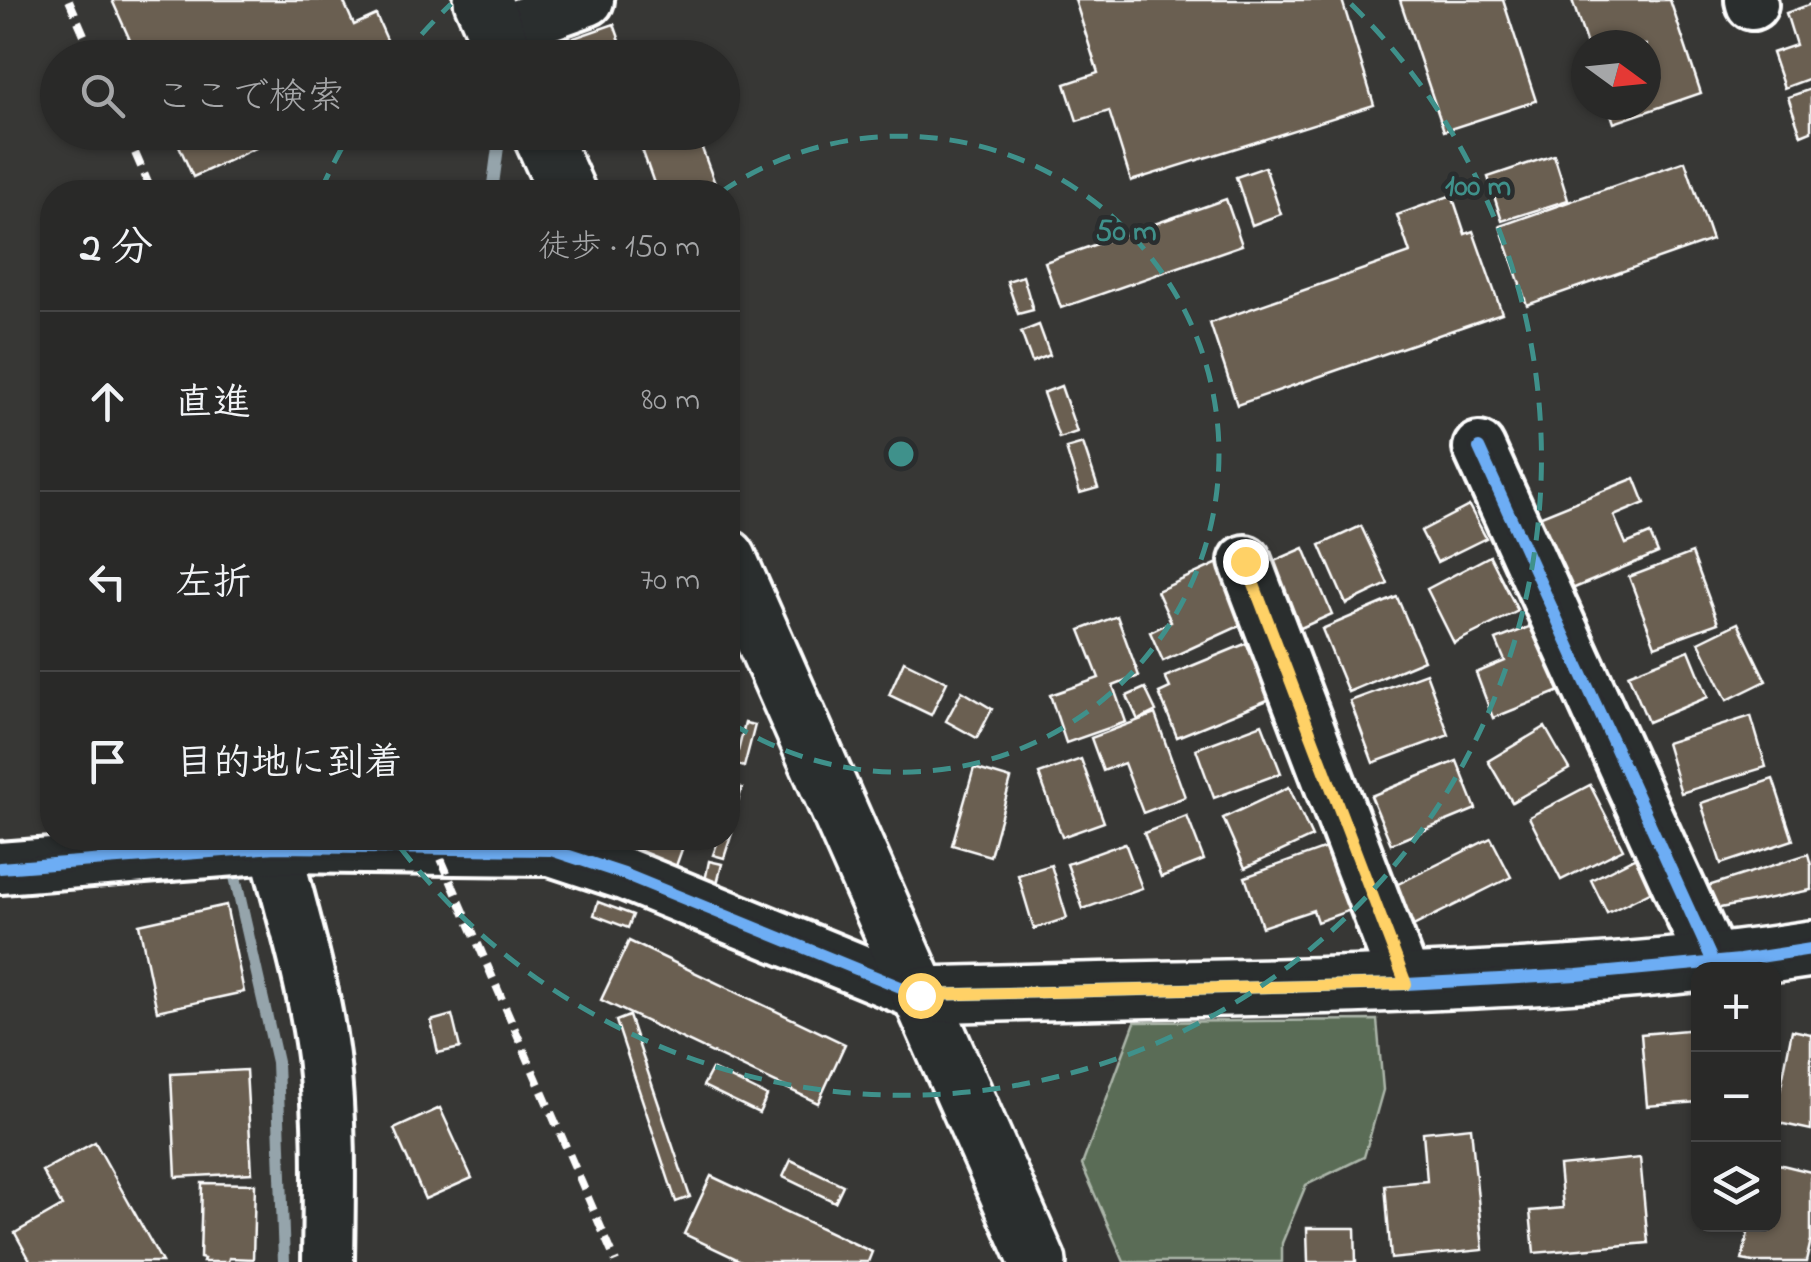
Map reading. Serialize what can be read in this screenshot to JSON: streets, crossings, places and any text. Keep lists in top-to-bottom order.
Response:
{
  "north": "right",
  "page": {
    "search": "ここで検索",
    "heading": ["2 分", "徒歩 · 150 m"],
    "list": [
      ["直進", "80 m"],
      ["左折", "70 m"],
      "目的地に到着"
    ],
    "map_buttons": ["+", "−"]
  },
  "rings": ["100 m", "50 m"]
}
